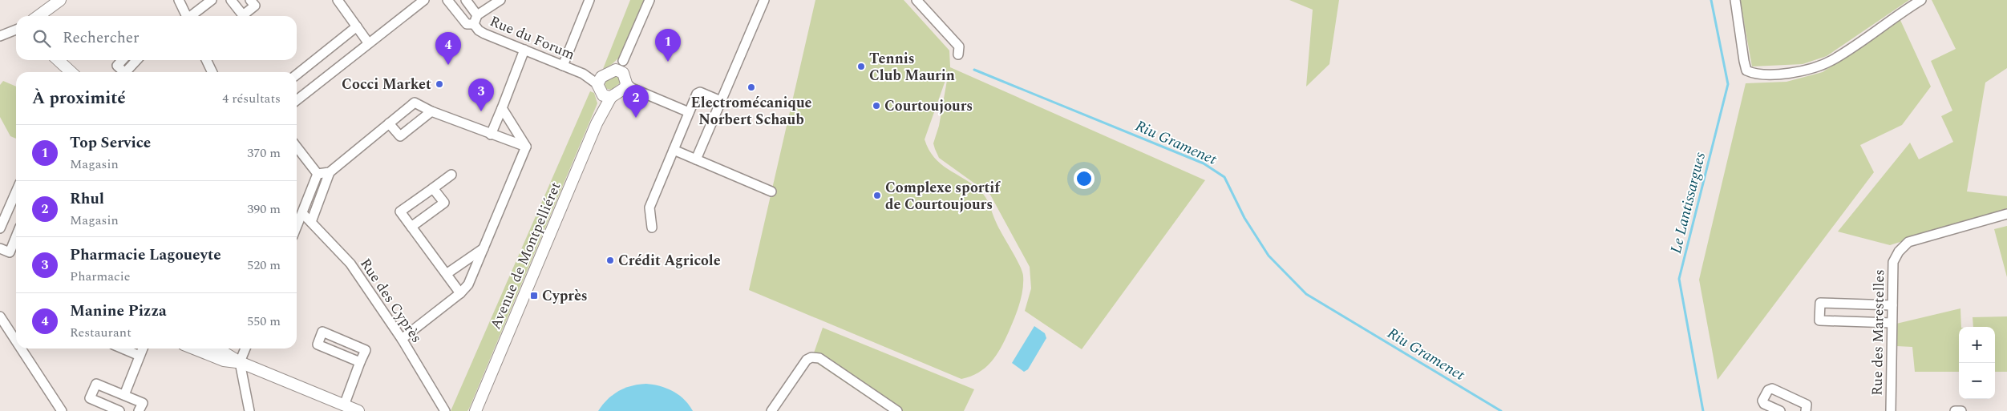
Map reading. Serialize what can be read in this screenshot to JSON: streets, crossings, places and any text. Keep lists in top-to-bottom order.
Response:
{
  "streets": {
    "street": [
      "Rue du Forum",
      "Avenue de Montpelliéret",
      "Rue des Cyprès",
      "Rue des Marestelles"
    ]
  },
  "water": ["Riu Gramenet", "Le Lantissargues"],
  "places": {
    "other": [
      "Tennis Club Maurin",
      "Cocci Market",
      "Electromécanique Norbert Schaub",
      "Courtoujours",
      "Complexe sportif de Courtoujours",
      "Crédit Agricole"
    ],
    "transit": ["Cyprès"]
  },
  "page": {
    "search": "Rechercher",
    "pins": [
      "1",
      "4",
      "3",
      "2"
    ],
    "heading": ["À proximité", "4 résultats"],
    "list": [
      {
        "mark": "1",
        "name": "Top Service",
        "note": "Magasin",
        "value": "370 m"
      },
      {
        "mark": "2",
        "name": "Rhul",
        "note": "Magasin",
        "value": "390 m"
      },
      {
        "mark": "3",
        "name": "Pharmacie Lagoueyte",
        "note": "Pharmacie",
        "value": "520 m"
      },
      {
        "mark": "4",
        "name": "Manine Pizza",
        "note": "Restaurant",
        "value": "550 m"
      }
    ],
    "map_buttons": ["+", "−"]
  }
}
